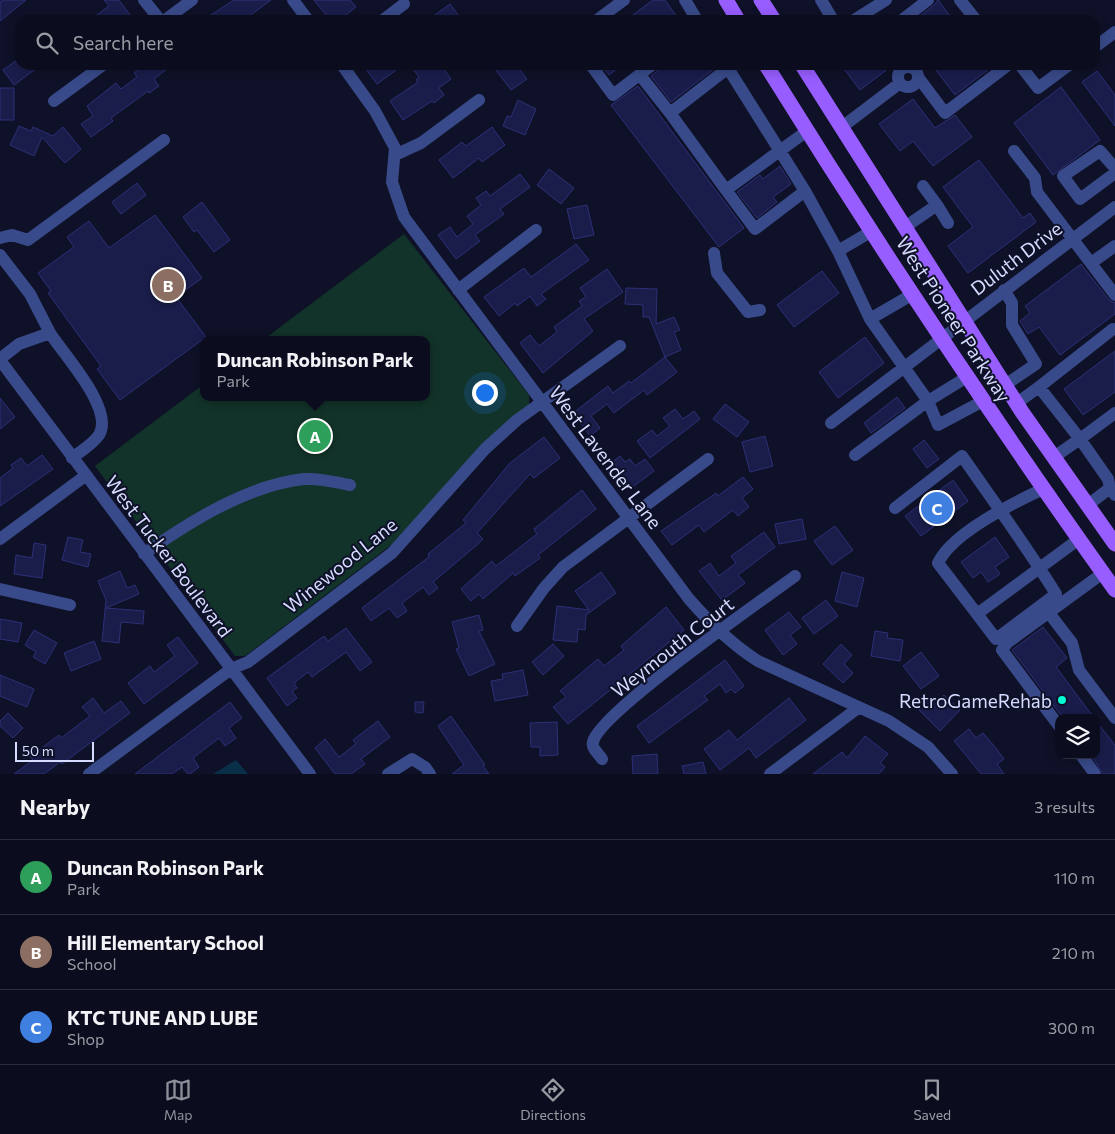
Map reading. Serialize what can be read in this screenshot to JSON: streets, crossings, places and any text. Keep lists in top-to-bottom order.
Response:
{
  "streets": {
    "main road": ["West Pioneer Parkway"],
    "street": [
      "Duluth Drive",
      "West Lavender Lane",
      "West Tucker Boulevard",
      "Winewood Lane",
      "Weymouth Court"
    ]
  },
  "crossings": [
    ["Duluth Drive", "West Pioneer Parkway"],
    ["West Lavender Lane", "Winewood Lane"],
    ["West Lavender Lane", "Weymouth Court"],
    ["West Tucker Boulevard", "Winewood Lane"]
  ],
  "places": ["RetroGameRehab"],
  "scale_bar": "50 m",
  "page": {
    "search": "Search here",
    "pins": ["B", "A", "C"],
    "popup": ["Duncan Robinson Park", "Park"],
    "scale": "50 m",
    "heading": ["Nearby", "3 results"],
    "list": [
      {
        "mark": "A",
        "name": "Duncan Robinson Park",
        "note": "Park",
        "value": "110 m"
      },
      {
        "mark": "B",
        "name": "Hill Elementary School",
        "note": "School",
        "value": "210 m"
      },
      {
        "mark": "C",
        "name": "KTC TUNE AND LUBE",
        "note": "Shop",
        "value": "300 m"
      }
    ],
    "nav": ["Map", "Directions", "Saved"]
  }
}
